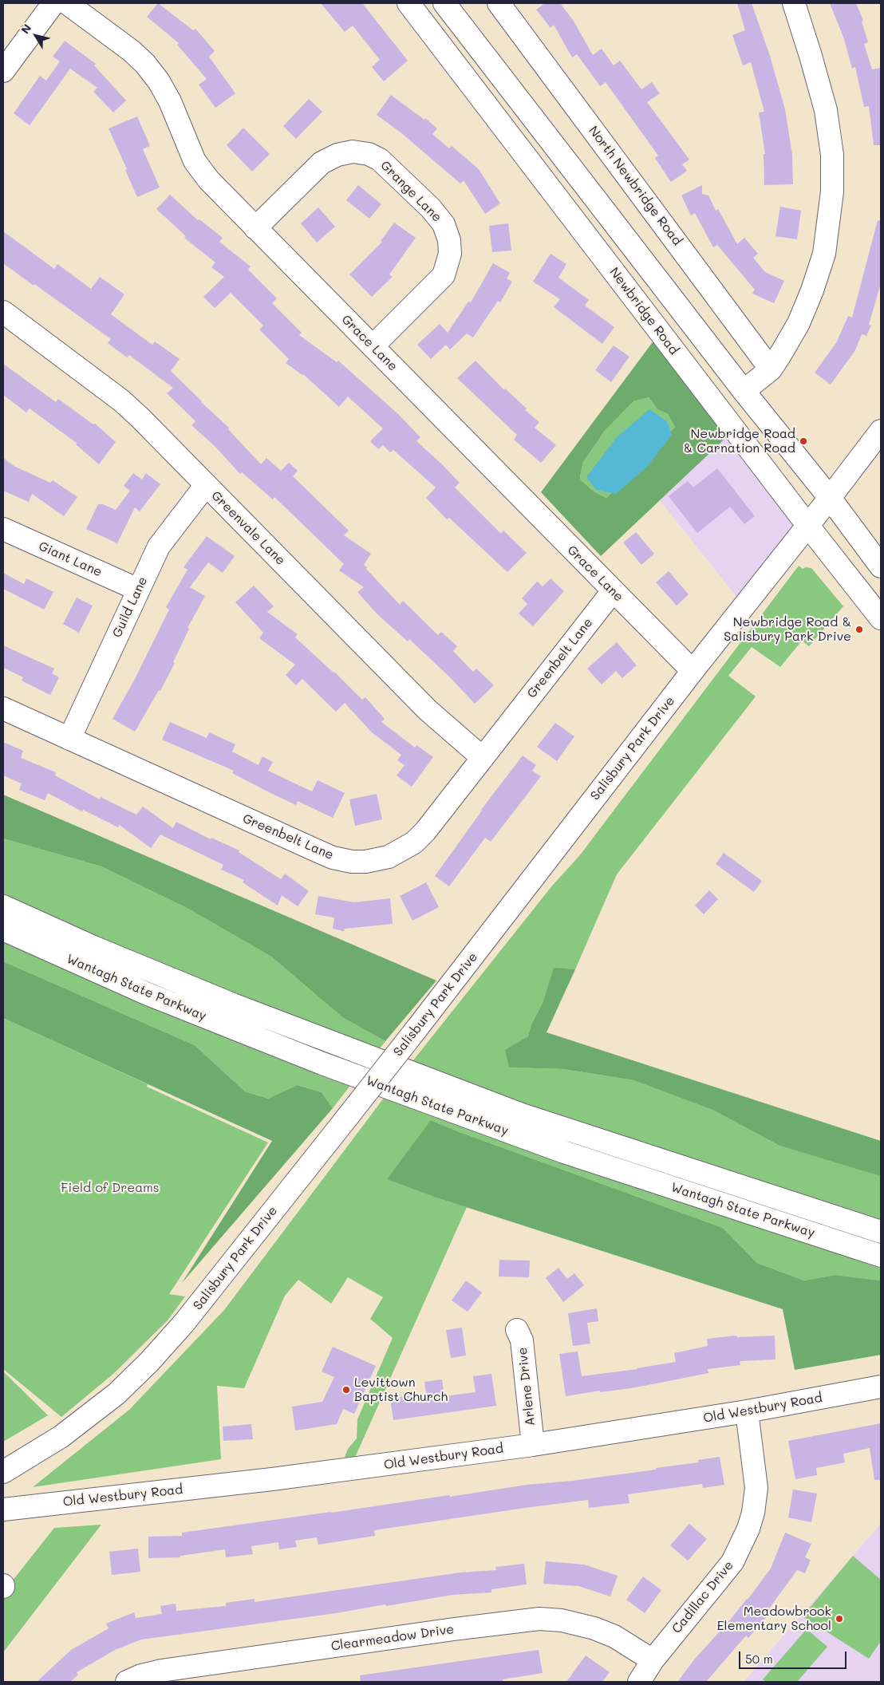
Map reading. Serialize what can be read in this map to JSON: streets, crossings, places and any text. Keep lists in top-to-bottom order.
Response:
{
  "streets": {
    "main road": [
      "North Newbridge Road",
      "Grange Lane",
      "Newbridge Road",
      "Grace Lane",
      "Greenvale Lane",
      "Giant Lane",
      "Guild Lane",
      "Greenbelt Lane",
      "Salisbury Park Drive",
      "Wantagh State Parkway",
      "Arlene Drive",
      "Old Westbury Road",
      "Cadillac Drive",
      "Clearmeadow Drive"
    ]
  },
  "crossings": [
    ["Grange Lane", "Grace Lane"],
    ["Newbridge Road", "Salisbury Park Drive"],
    ["Grace Lane", "Greenbelt Lane"],
    ["Grace Lane", "Salisbury Park Drive"],
    ["Greenvale Lane", "Guild Lane"],
    ["Greenvale Lane", "Greenbelt Lane"],
    ["Giant Lane", "Guild Lane"],
    ["Guild Lane", "Greenbelt Lane"],
    ["Arlene Drive", "Old Westbury Road"],
    ["Old Westbury Road", "Cadillac Drive"],
    ["Cadillac Drive", "Clearmeadow Drive"]
  ],
  "parks": ["Field of Dreams"],
  "places": [
    "Newbridge Road & Carnation Road",
    "Newbridge Road & Salisbury Park Drive",
    "Levittown Baptist Church",
    "Meadowbrook Elementary School"
  ],
  "scale_bar": "50 m",
  "north": "top left"
}
